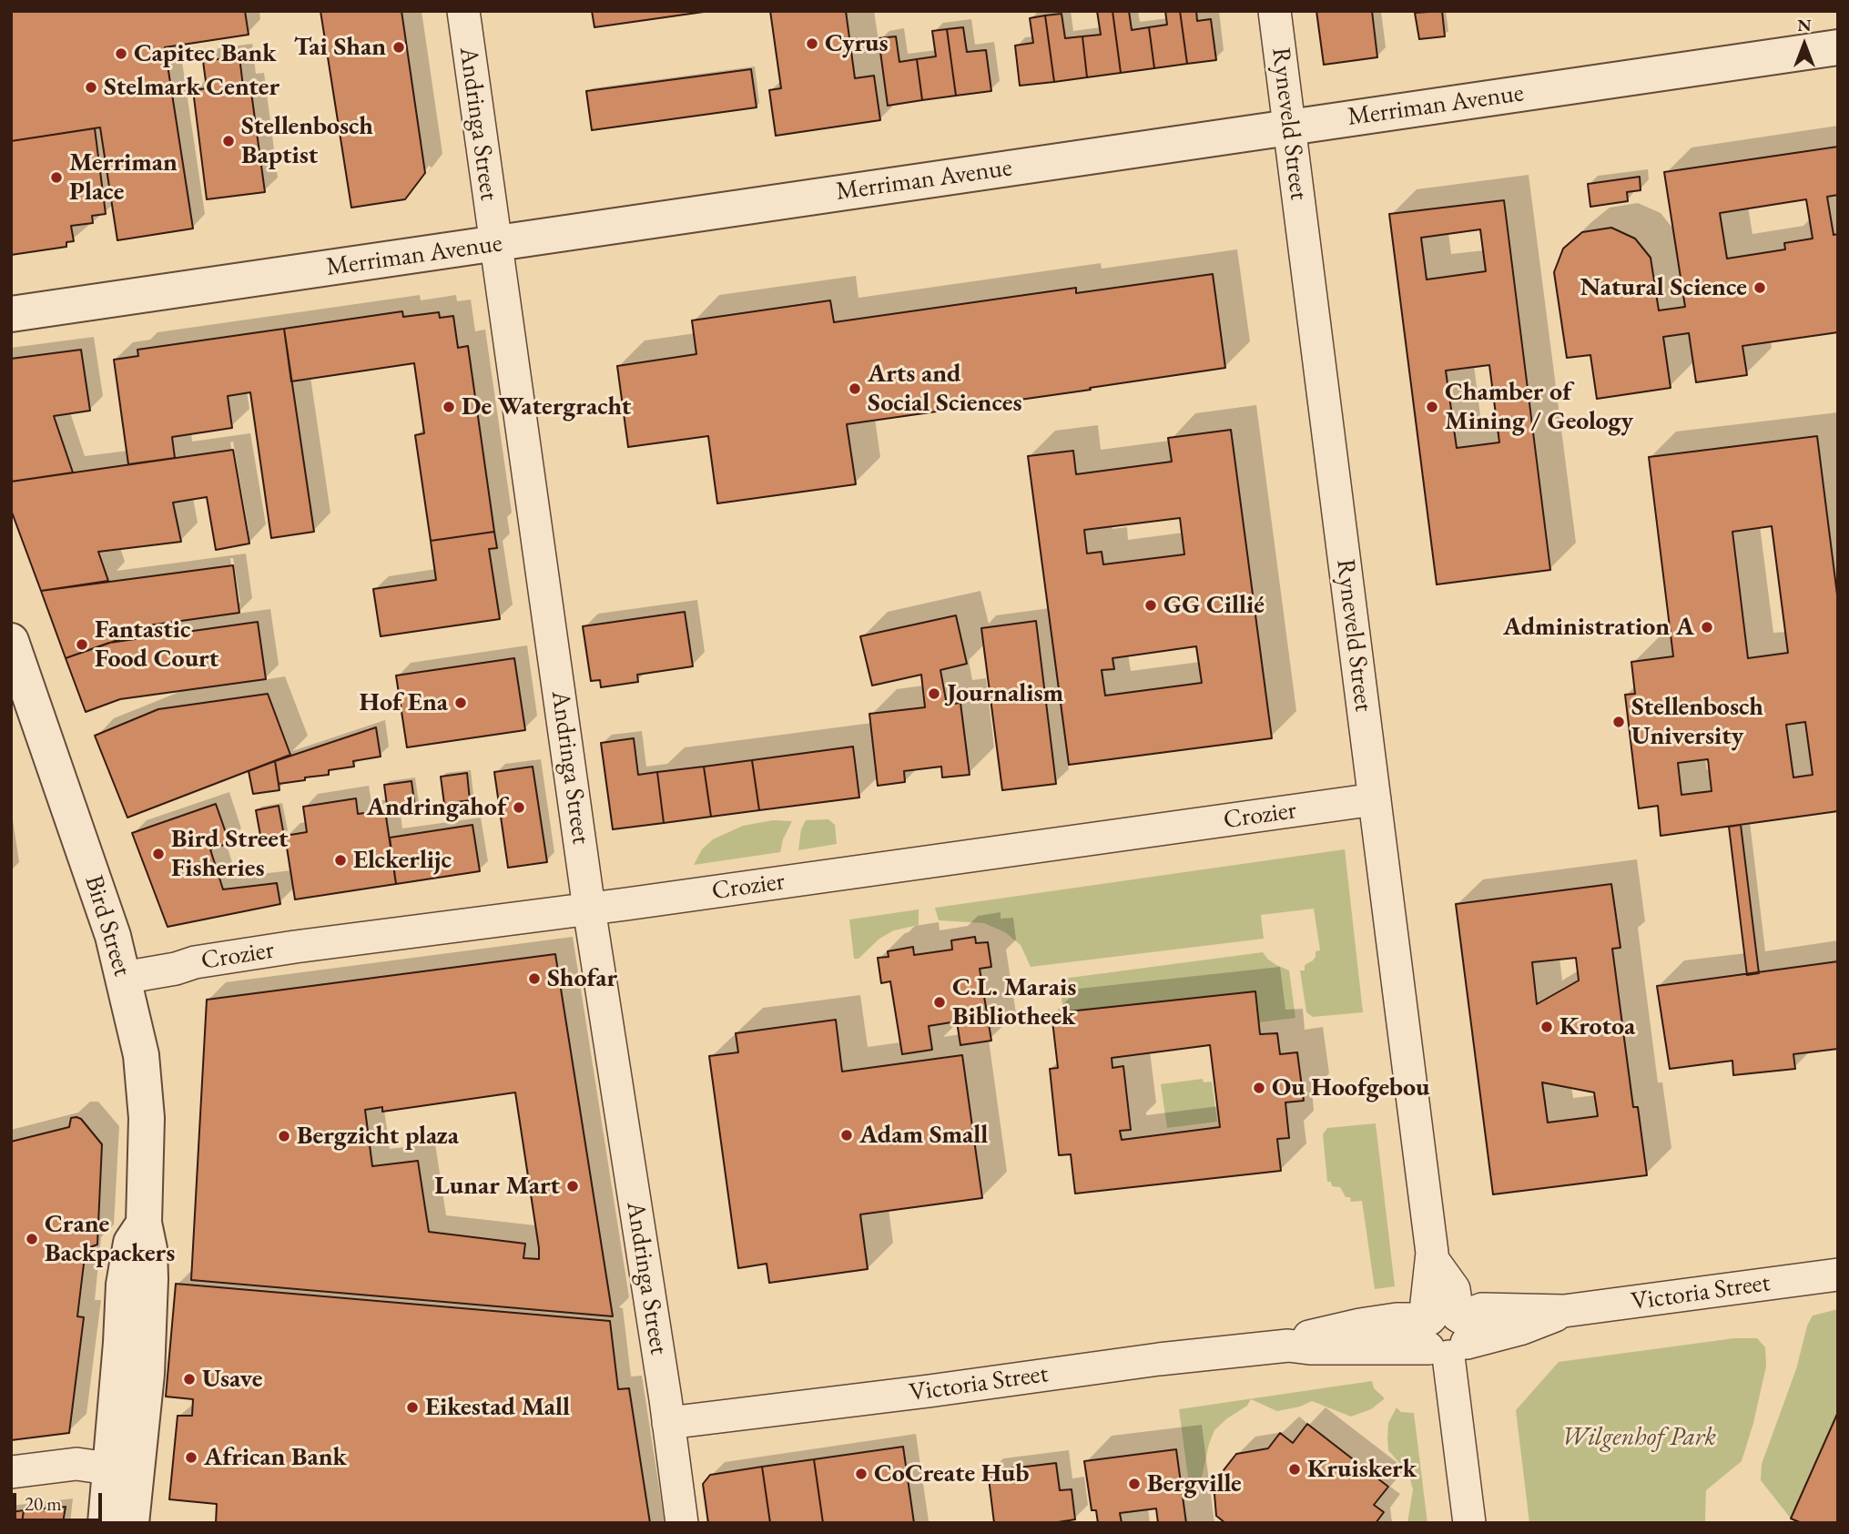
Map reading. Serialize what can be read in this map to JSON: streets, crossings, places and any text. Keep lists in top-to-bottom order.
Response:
{
  "streets": {
    "street": [
      "Merriman Avenue",
      "Andringa Street",
      "Ryneveld Street",
      "Crozier",
      "Bird Street",
      "Victoria Street"
    ]
  },
  "crossings": [
    ["Merriman Avenue", "Andringa Street"],
    ["Merriman Avenue", "Ryneveld Street"],
    ["Andringa Street", "Crozier"],
    ["Andringa Street", "Victoria Street"],
    ["Ryneveld Street", "Crozier"],
    ["Ryneveld Street", "Victoria Street"],
    ["Crozier", "Bird Street"]
  ],
  "parks": ["Wilgenhof Park"],
  "places": [
    "Cyrus",
    "Tai Shan",
    "Capitec Bank",
    "Stelmark Center",
    "Stellenbosch Baptist",
    "Merriman Place",
    "Natural Science",
    "Arts and Social Sciences",
    "De Watergracht",
    "Chamber of Mining / Geology",
    "GG Cillié",
    "Administration A",
    "Fantastic Food Court",
    "Journalism",
    "Hof Ena",
    "Stellenbosch University",
    "Andringahof",
    "Bird Street Fisheries",
    "Elckerlijc",
    "Shofar",
    "C.L. Marais Bibliotheek",
    "Krotoa",
    "Ou Hoofgebou",
    "Adam Small",
    "Bergzicht plaza",
    "Lunar Mart",
    "Crane Backpackers",
    "Usave",
    "Eikestad Mall",
    "African Bank",
    "Kruiskerk",
    "CoCreate Hub",
    "Bergville"
  ],
  "scale_bar": "20 m",
  "north": "top"
}
